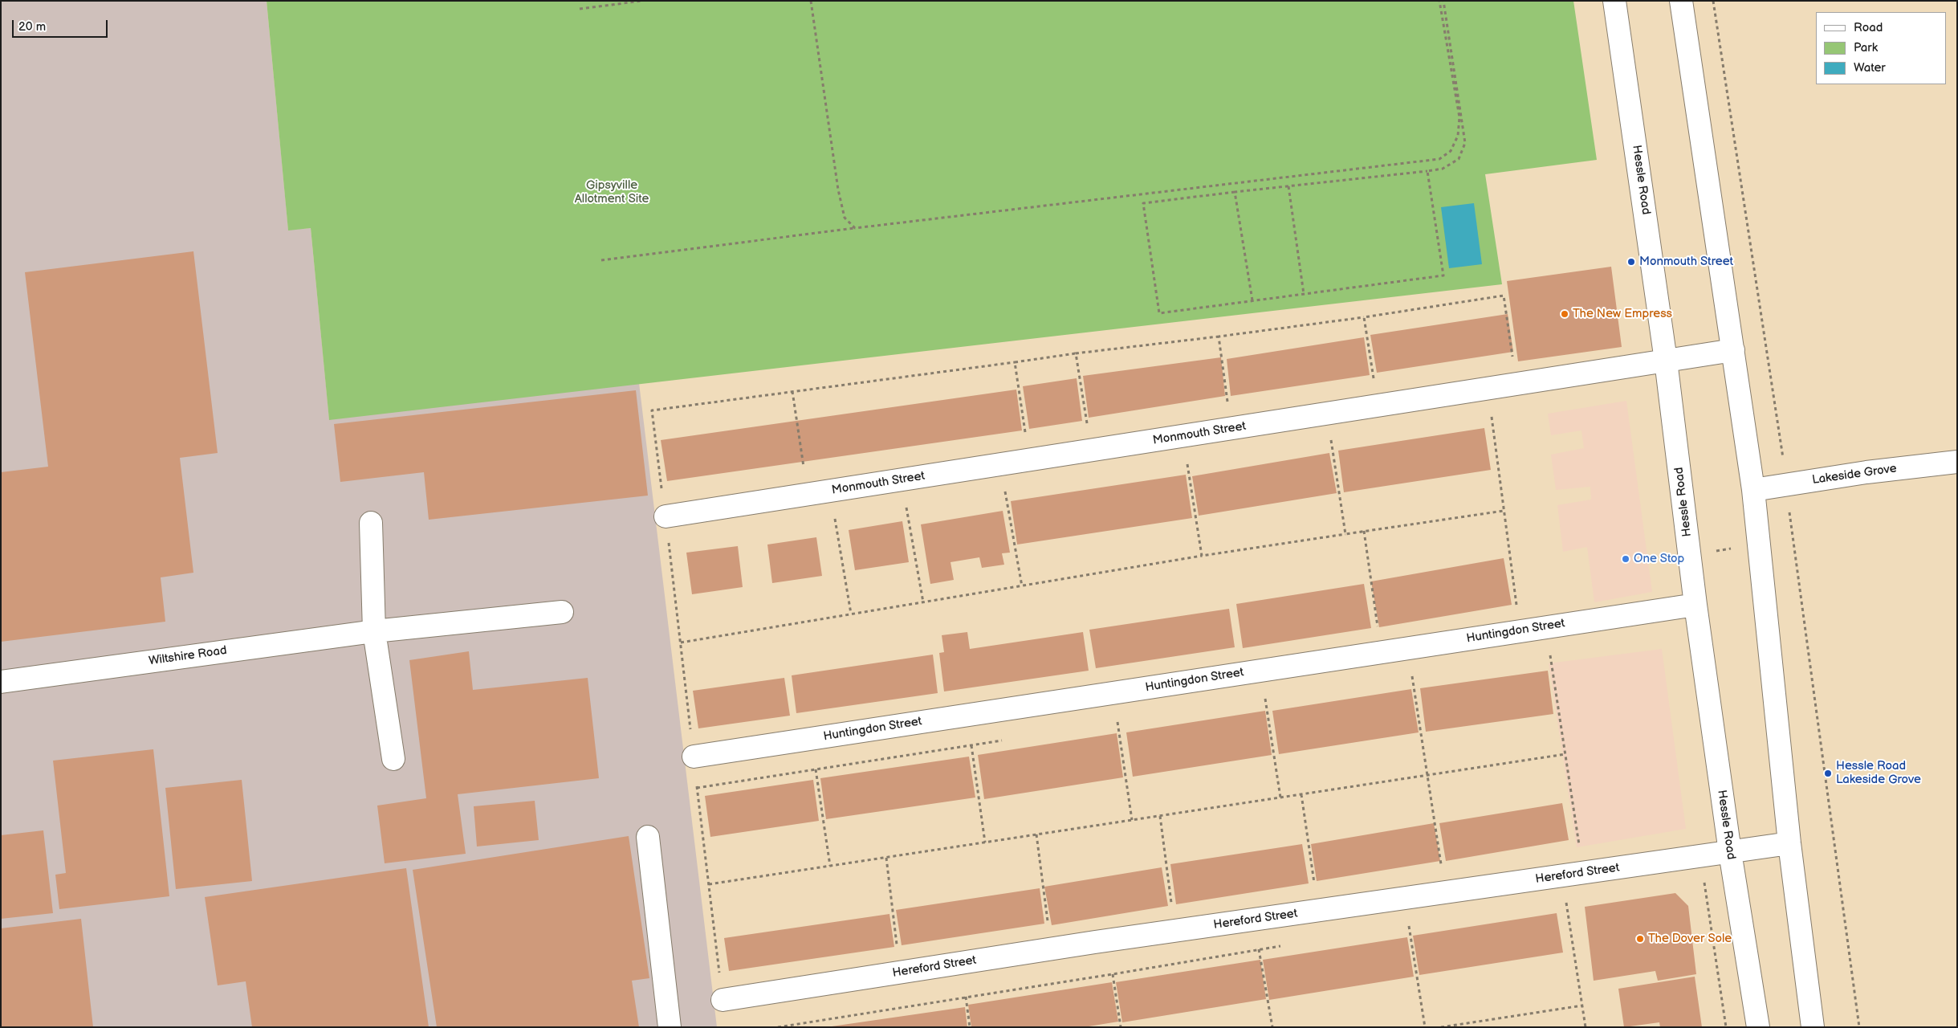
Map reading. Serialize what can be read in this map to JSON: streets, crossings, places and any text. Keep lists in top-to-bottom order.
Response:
{
  "streets": {
    "street": [
      "Hessle Road",
      "Monmouth Street",
      "Lakeside Grove",
      "Huntingdon Street",
      "Wiltshire Road",
      "Hereford Street"
    ]
  },
  "crossings": [
    ["Hessle Road", "Monmouth Street"],
    ["Hessle Road", "Huntingdon Street"],
    ["Hessle Road", "Hereford Street"]
  ],
  "parks": ["Gipsyville Allotment Site"],
  "places": [
    "Monmouth Street",
    "The New Empress",
    "One Stop",
    "Hessle Road Lakeside Grove",
    "The Dover Sole"
  ],
  "legend": ["Road", "Park", "Water"],
  "scale_bar": "20 m"
}
